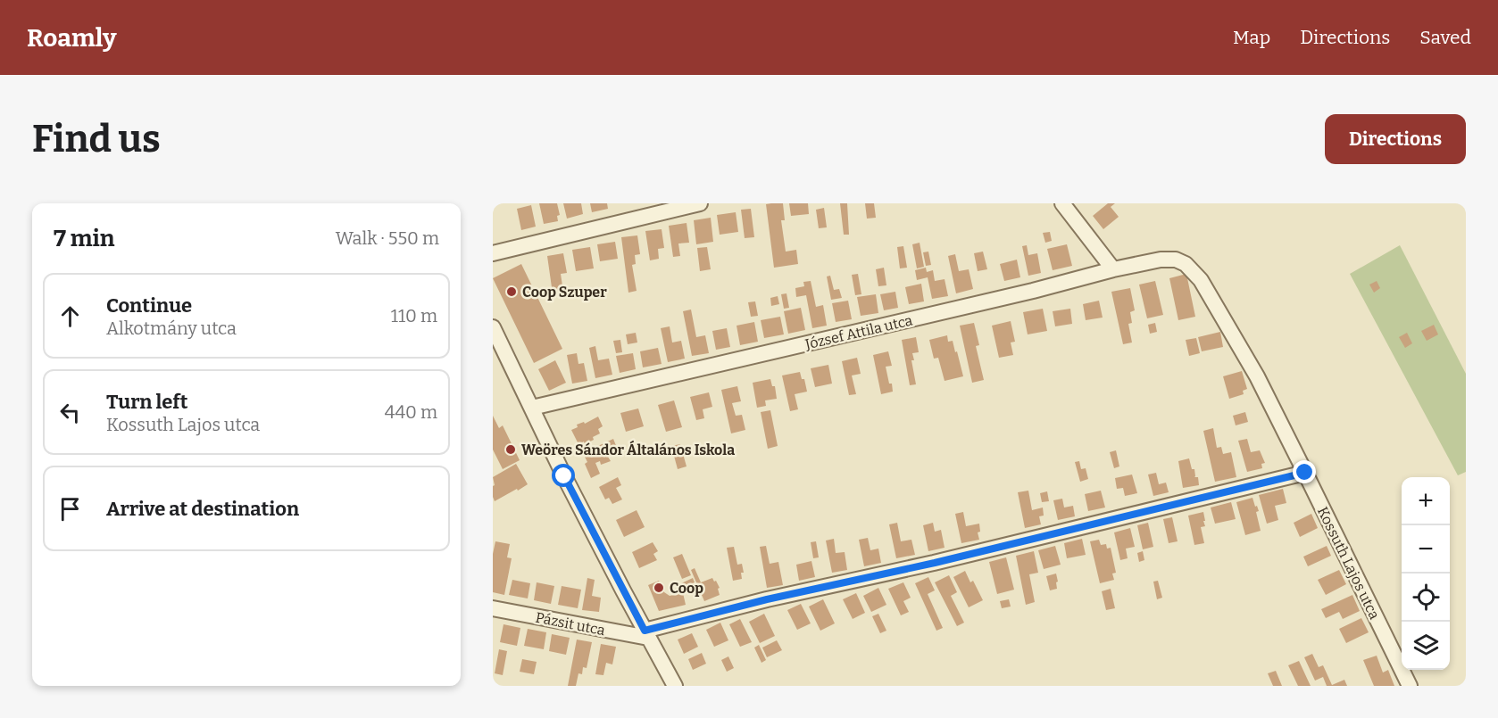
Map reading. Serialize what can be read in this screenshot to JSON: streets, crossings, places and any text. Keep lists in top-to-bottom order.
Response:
{
  "streets": {
    "street": ["József Attila utca", "Kossuth Lajos utca", "Pázsit utca"]
  },
  "crossings": [
    ["József Attila utca", "Kossuth Lajos utca"]
  ],
  "places": ["Coop Szuper", "Weöres Sándor Általános Iskola", "Coop"],
  "page": {
    "header": "Roamly",
    "nav": ["Map", "Directions", "Saved"],
    "buttons": "Directions",
    "title": "Find us",
    "heading": ["7 min", "Walk · 550 m"],
    "list": [
      ["Continue", "Alkotmány utca", "110 m"],
      ["Turn left", "Kossuth Lajos utca", "440 m"],
      "Arrive at destination"
    ],
    "map_buttons": ["+", "−"]
  }
}
